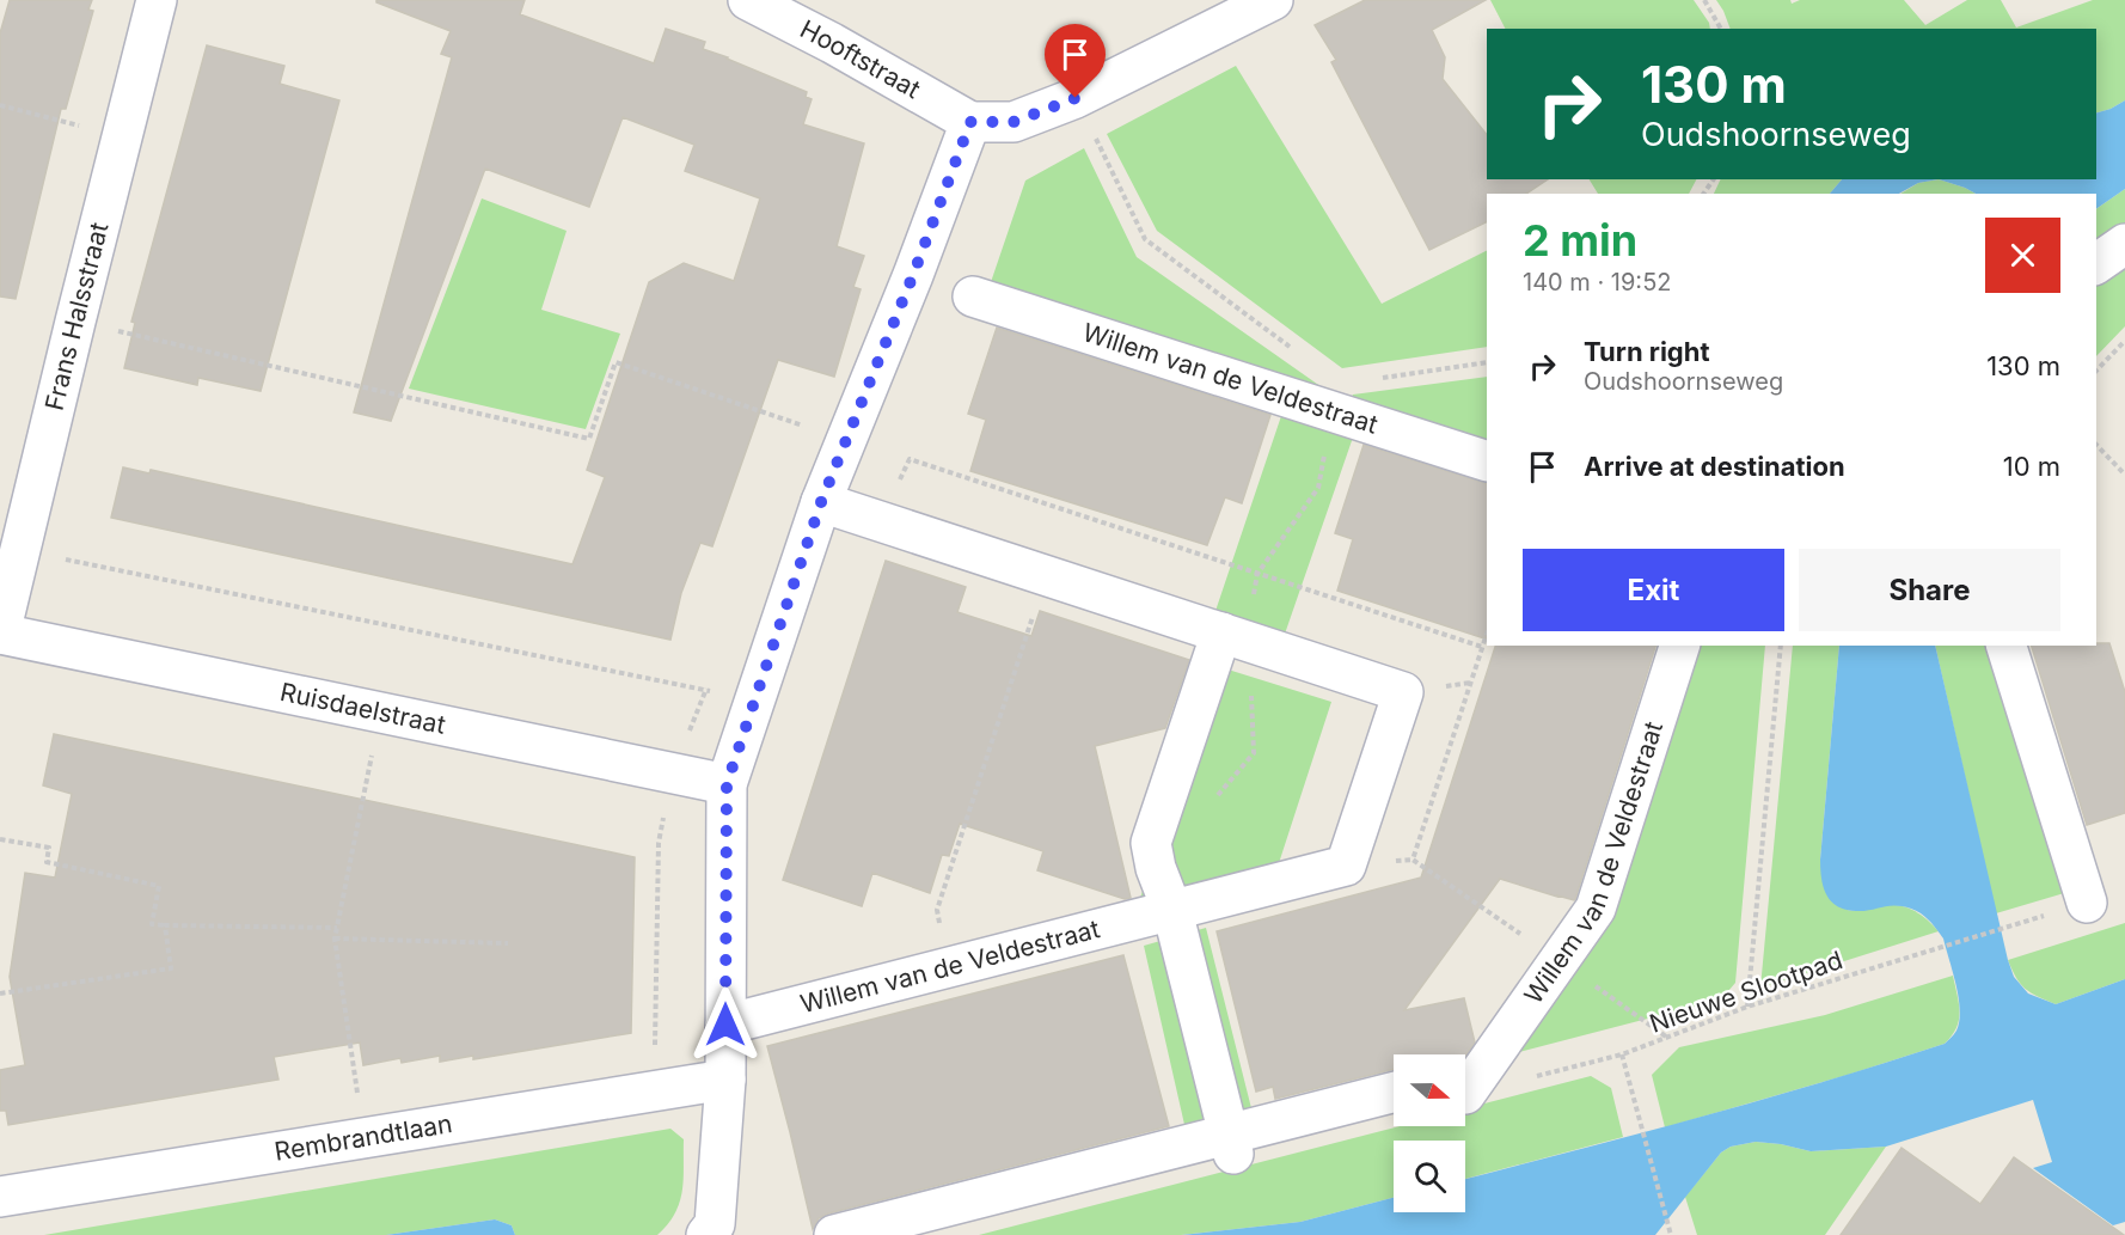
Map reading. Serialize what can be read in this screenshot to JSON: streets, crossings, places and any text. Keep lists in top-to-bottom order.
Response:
{
  "streets": {
    "street": [
      "Hooftstraat",
      "Frans Halsstraat",
      "Willem van de Veldestraat",
      "Ruisdaelstraat",
      "Rembrandtlaan"
    ],
    "path": ["Nieuwe Slootpad"]
  },
  "crossings": [
    ["Frans Halsstraat", "Ruisdaelstraat"],
    ["Willem van de Veldestraat", "Nieuwe Slootpad"]
  ],
  "north": "right",
  "page": {
    "turn": ["130 m", "Oudshoornseweg"],
    "heading": ["2 min", "140 m · 19:52"],
    "list": [
      {
        "name": "Turn right",
        "note": "Oudshoornseweg",
        "value": "130 m"
      },
      {
        "name": "Arrive at destination",
        "value": "10 m"
      }
    ],
    "buttons": ["Exit", "Share"]
  }
}
